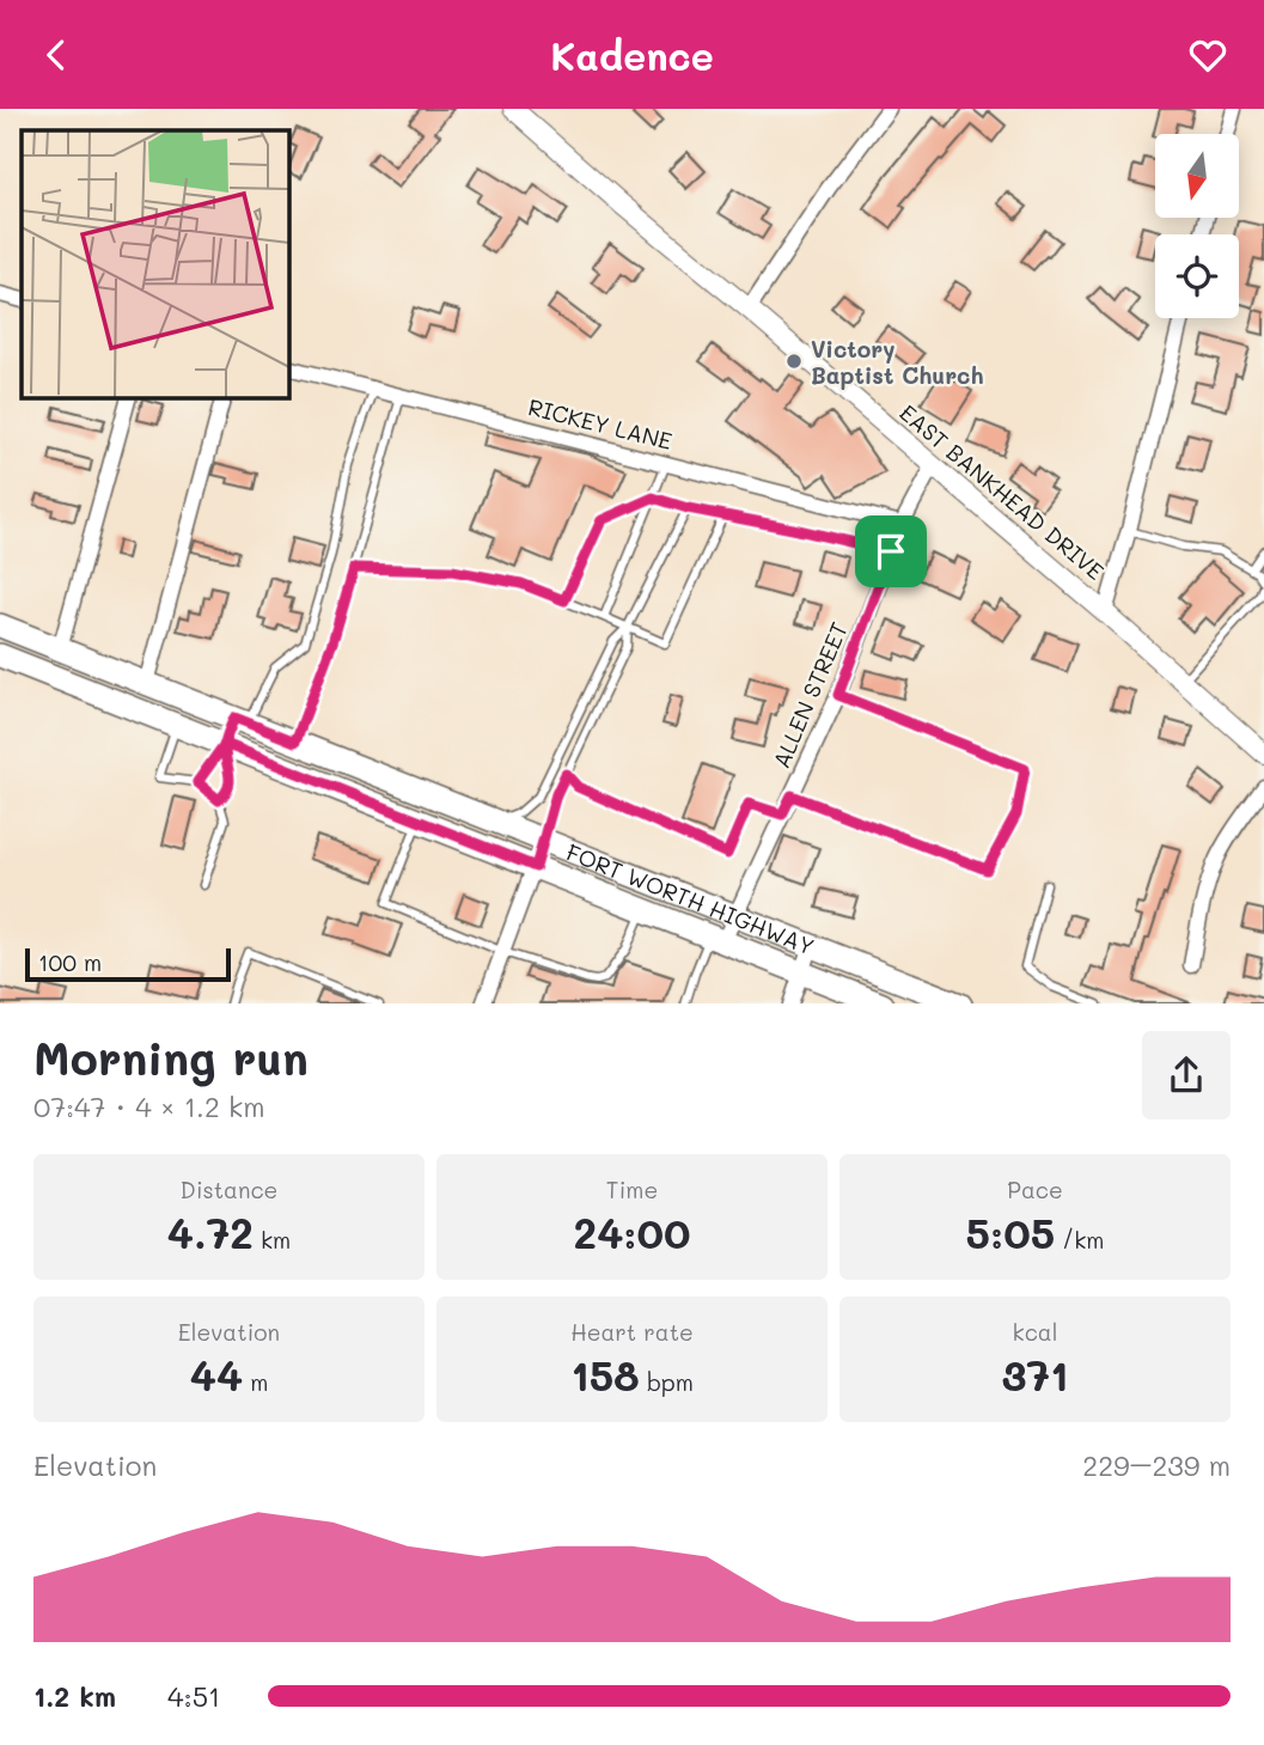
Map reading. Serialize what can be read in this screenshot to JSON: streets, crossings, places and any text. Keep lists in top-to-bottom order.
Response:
{
  "streets": {
    "main road": ["FORT WORTH HIGHWAY"],
    "street": ["RICKEY LANE", "EAST BANKHEAD DRIVE", "ALLEN STREET"]
  },
  "crossings": [
    ["RICKEY LANE", "ALLEN STREET"],
    ["EAST BANKHEAD DRIVE", "ALLEN STREET"],
    ["ALLEN STREET", "FORT WORTH HIGHWAY"]
  ],
  "places": ["Victory Baptist Church"],
  "scale_bar": "100 m",
  "north": "bottom",
  "page": {
    "header": "Kadence",
    "scale": "100 m",
    "heading": ["Morning run", "07:47 · 4 × 1.2 km"],
    "stats": [
      ["Distance", "4.72 km"],
      ["Time", "24:00"],
      ["Pace", "5:05 /km"],
      ["Elevation", "44 m"],
      ["Heart rate", "158 bpm"],
      ["kcal", "371"]
    ],
    "chart": ["Elevation", "229–239 m"],
    "list": [
      {
        "name": "1.2 km",
        "note": "4:51"
      }
    ]
  }
}
